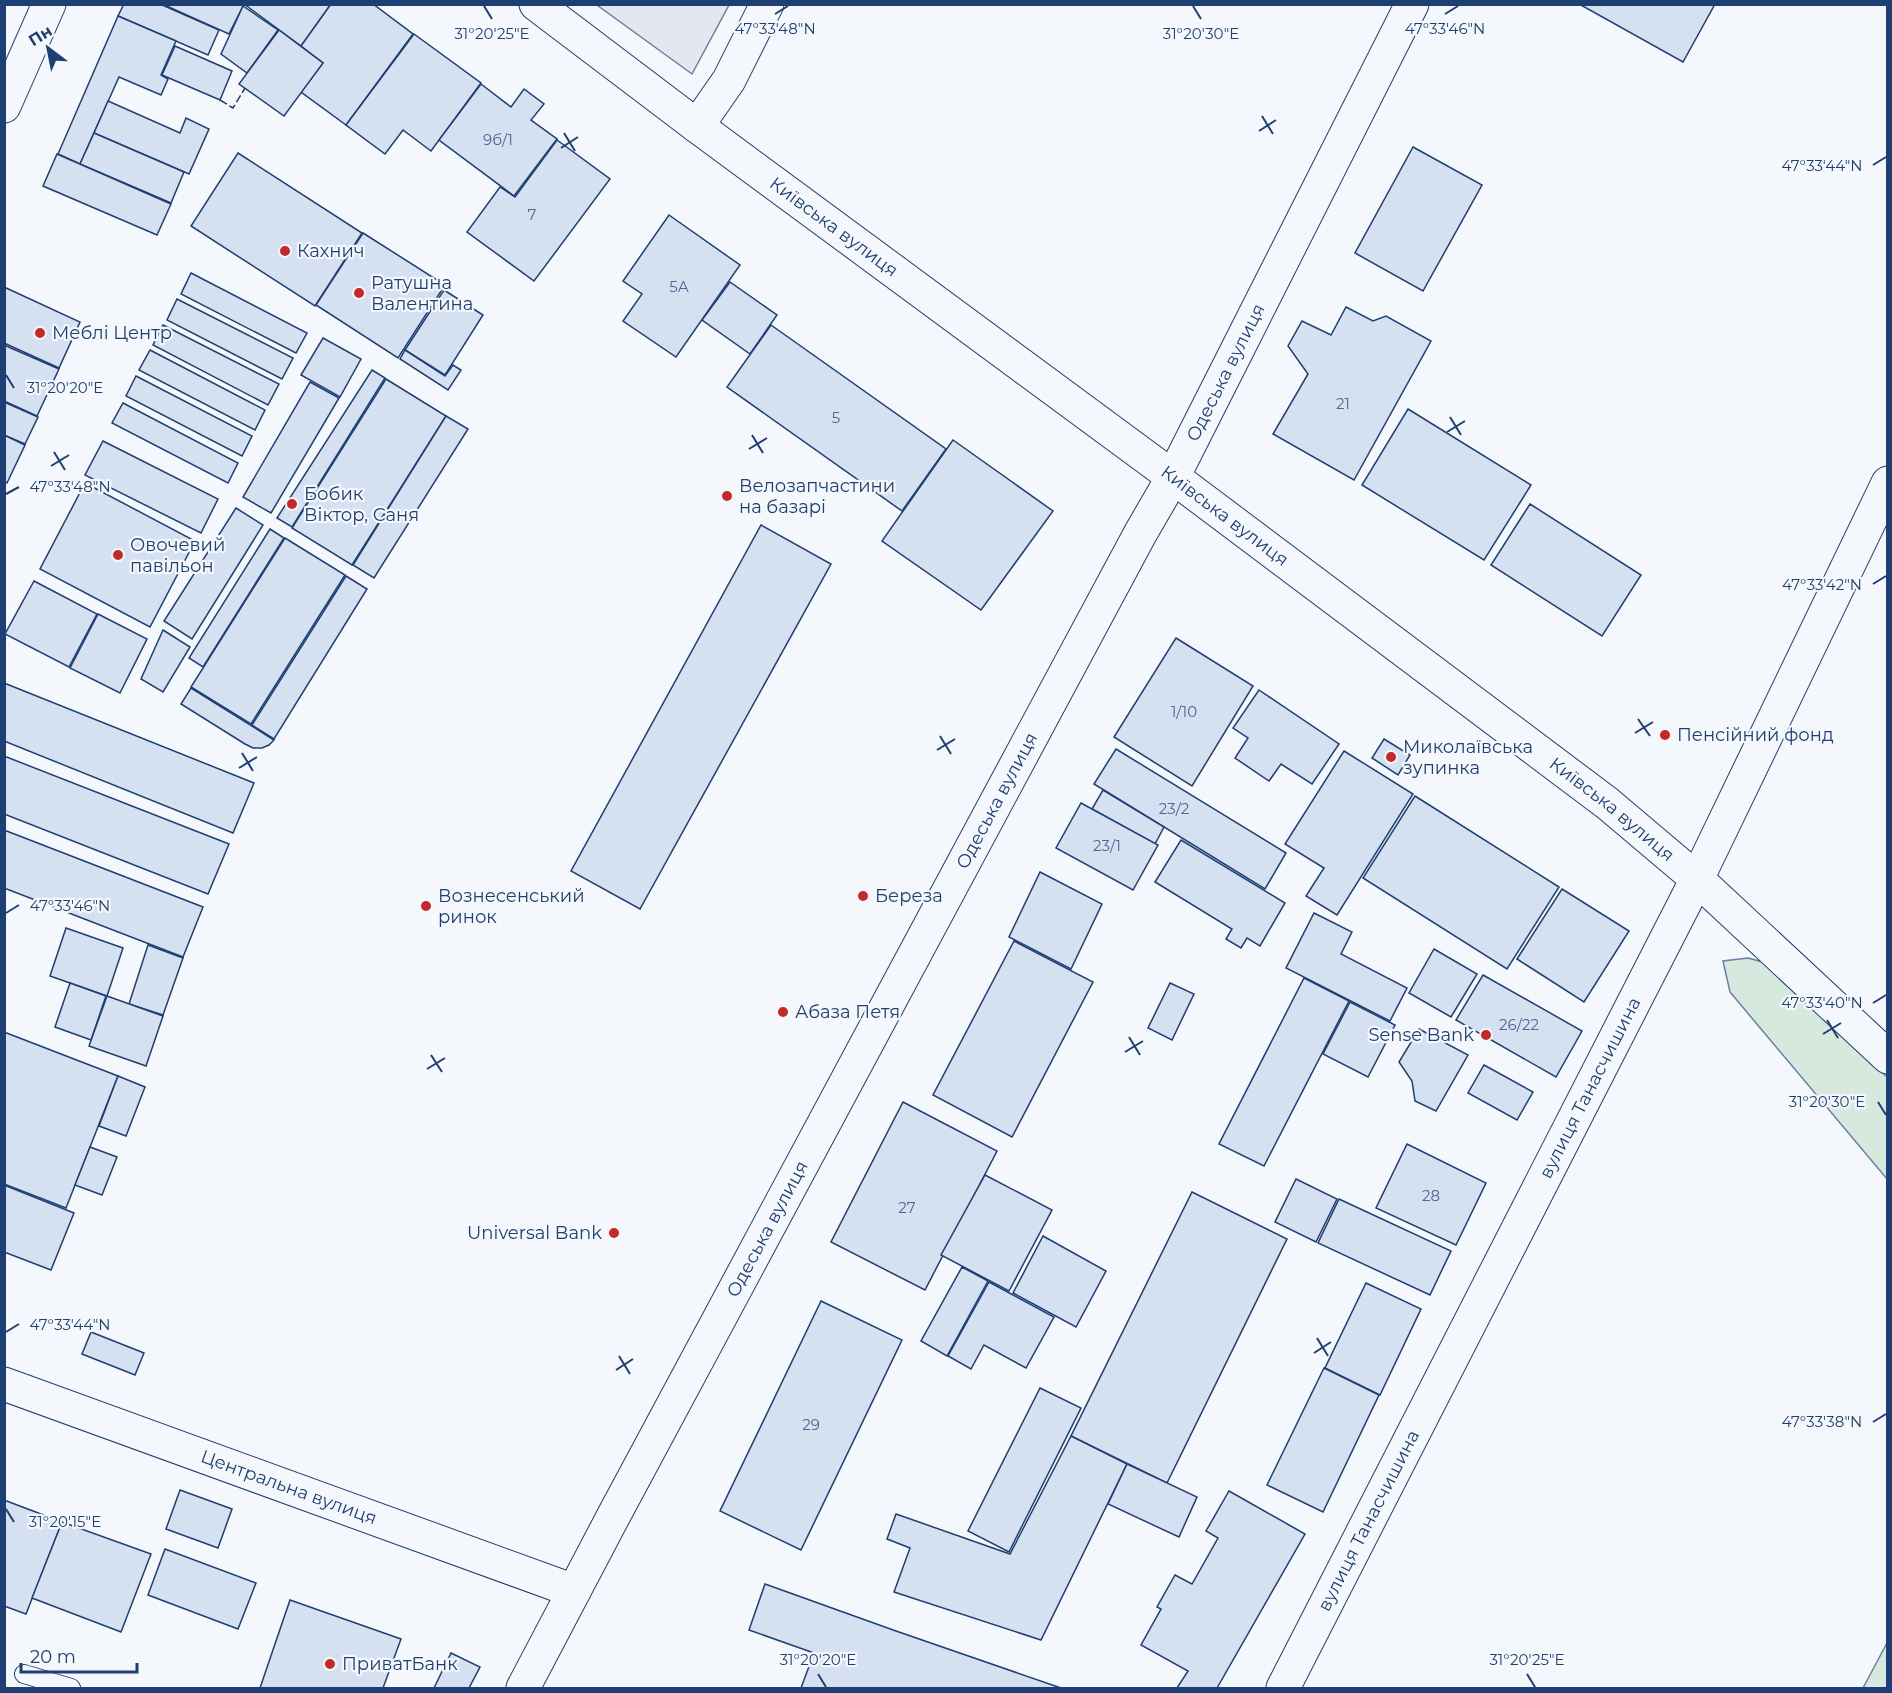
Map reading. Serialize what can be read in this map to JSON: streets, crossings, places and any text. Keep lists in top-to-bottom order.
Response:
{
  "streets": {
    "main road": [
      "Київська вулиця",
      "Одеська вулиця",
      "вулиця Танасчишина",
      "Центральна вулиця"
    ]
  },
  "crossings": [
    ["Київська вулиця", "Одеська вулиця"],
    ["Київська вулиця", "вулиця Танасчишина"],
    ["Одеська вулиця", "Центральна вулиця"]
  ],
  "places": [
    "Кахнич",
    "Ратушна Валентина",
    "Меблі Центр",
    "Велозапчастини на базарі",
    "Бобик Віктор, Саня",
    "Овочевий павільон",
    "Пенсійний фонд",
    "Миколаївська зупинка",
    "Береза",
    "Вознесенський ринок",
    "Абаза Петя",
    "Sense Bank",
    "Universal Bank",
    "ПриватБанк"
  ],
  "house_numbers": [
    "9б/1",
    "7",
    "5А",
    "21",
    "5",
    "1/10",
    "23/2",
    "23/1",
    "26/22",
    "28",
    "27",
    "29"
  ],
  "scale_bar": "20 m",
  "north": "top left",
  "coordinates": [
    "47°33'48\"N",
    "47°33'46\"N",
    "31°20'25\"E",
    "31°20'30\"E",
    "47°33'44\"N",
    "31°20'20\"E",
    "47°33'42\"N",
    "47°33'40\"N",
    "47°33'38\"N",
    "31°20'15\"E"
  ]
}
